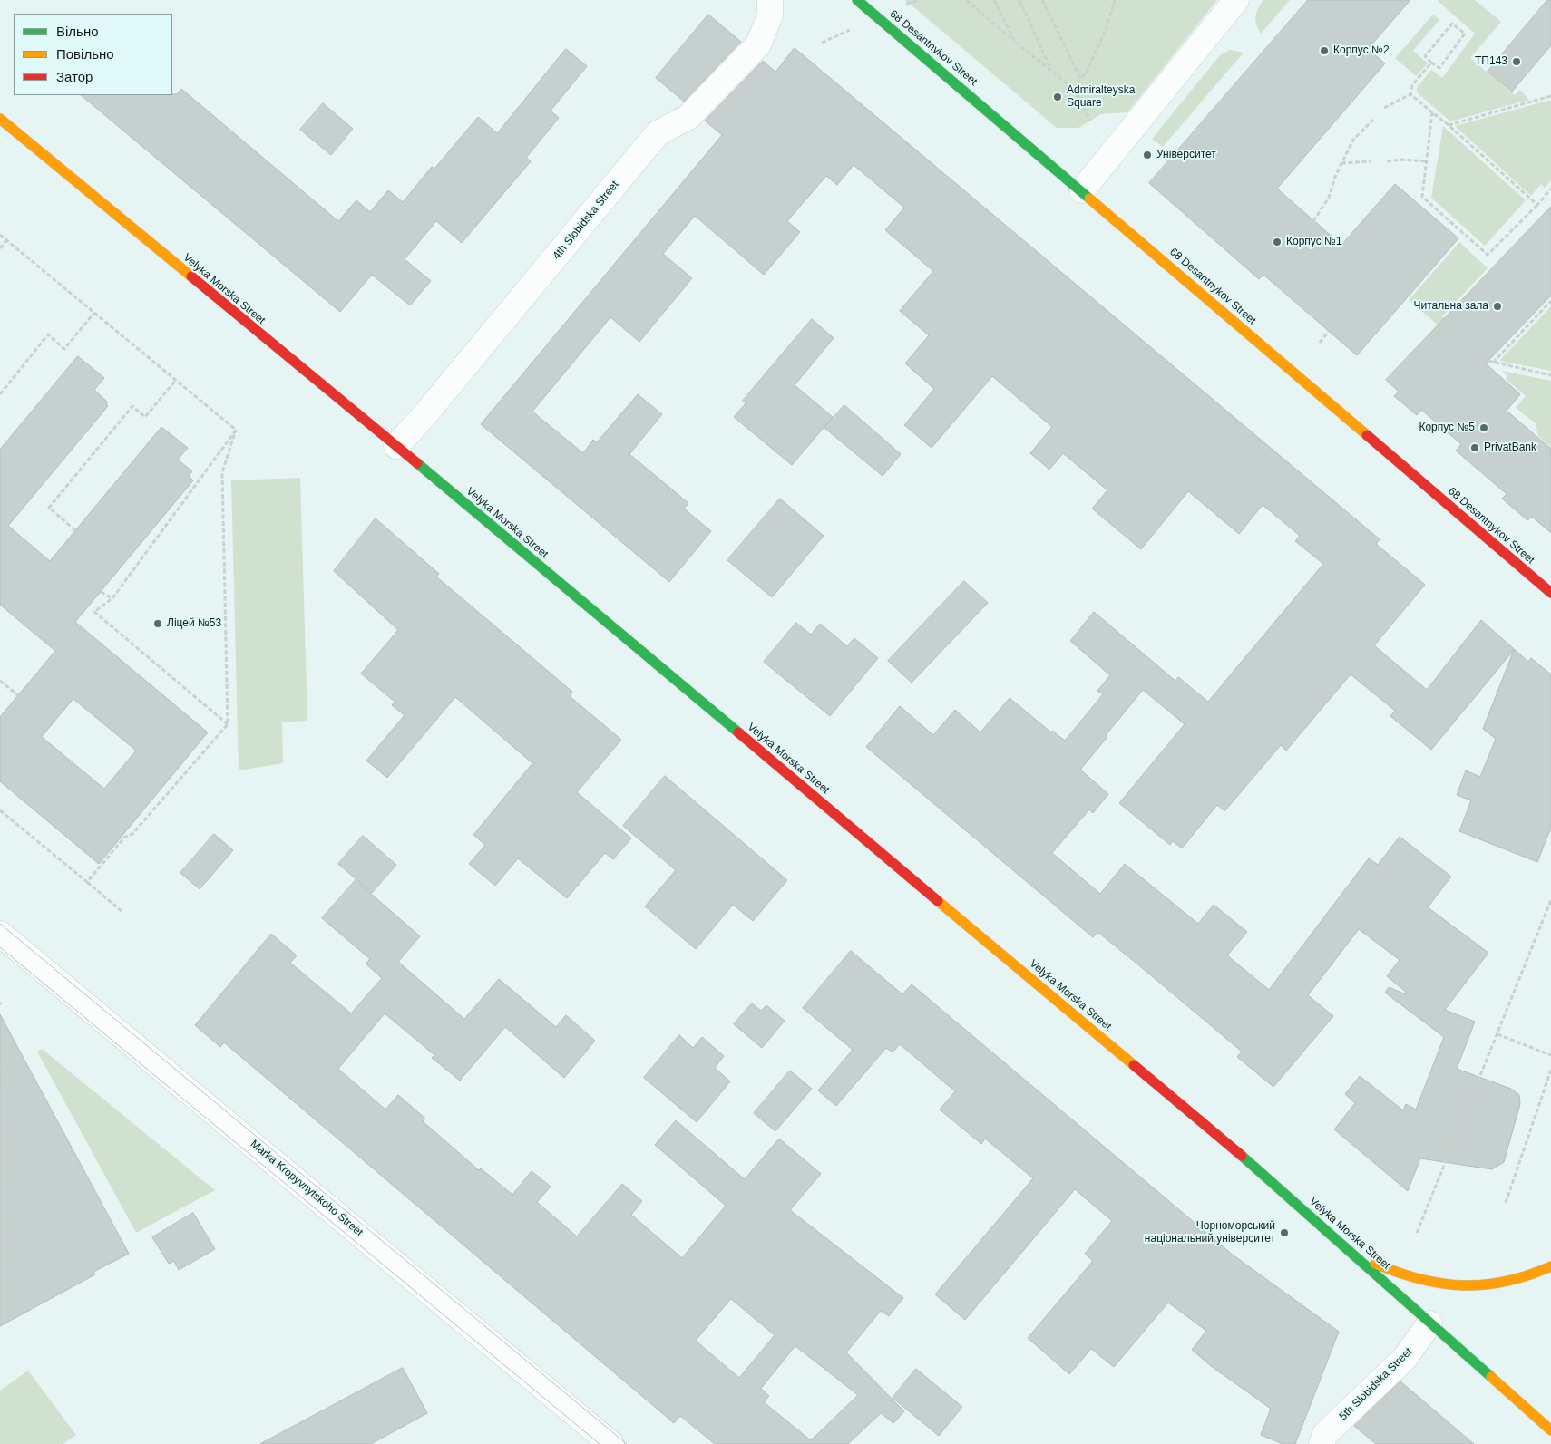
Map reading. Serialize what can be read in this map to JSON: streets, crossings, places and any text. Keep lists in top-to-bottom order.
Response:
{
  "streets": {
    "street": [
      "68 Desantnykov Street",
      "4th Slobidska Street",
      "Velyka Morska Street",
      "Marka Kropyvnytskoho Street",
      "5th Slobidska Street"
    ]
  },
  "crossings": [
    ["4th Slobidska Street", "Velyka Morska Street"],
    ["Velyka Morska Street", "5th Slobidska Street"]
  ],
  "places": [
    "Корпус №2",
    "ТП143",
    "Admiralteyska Square",
    "Університет",
    "Корпус №1",
    "Читальна зала",
    "Корпус №5",
    "PrivatBank",
    "Ліцей №53",
    "Чорноморський національний університет"
  ],
  "legend": ["Вільно", "Повільно", "Затор"]
}
